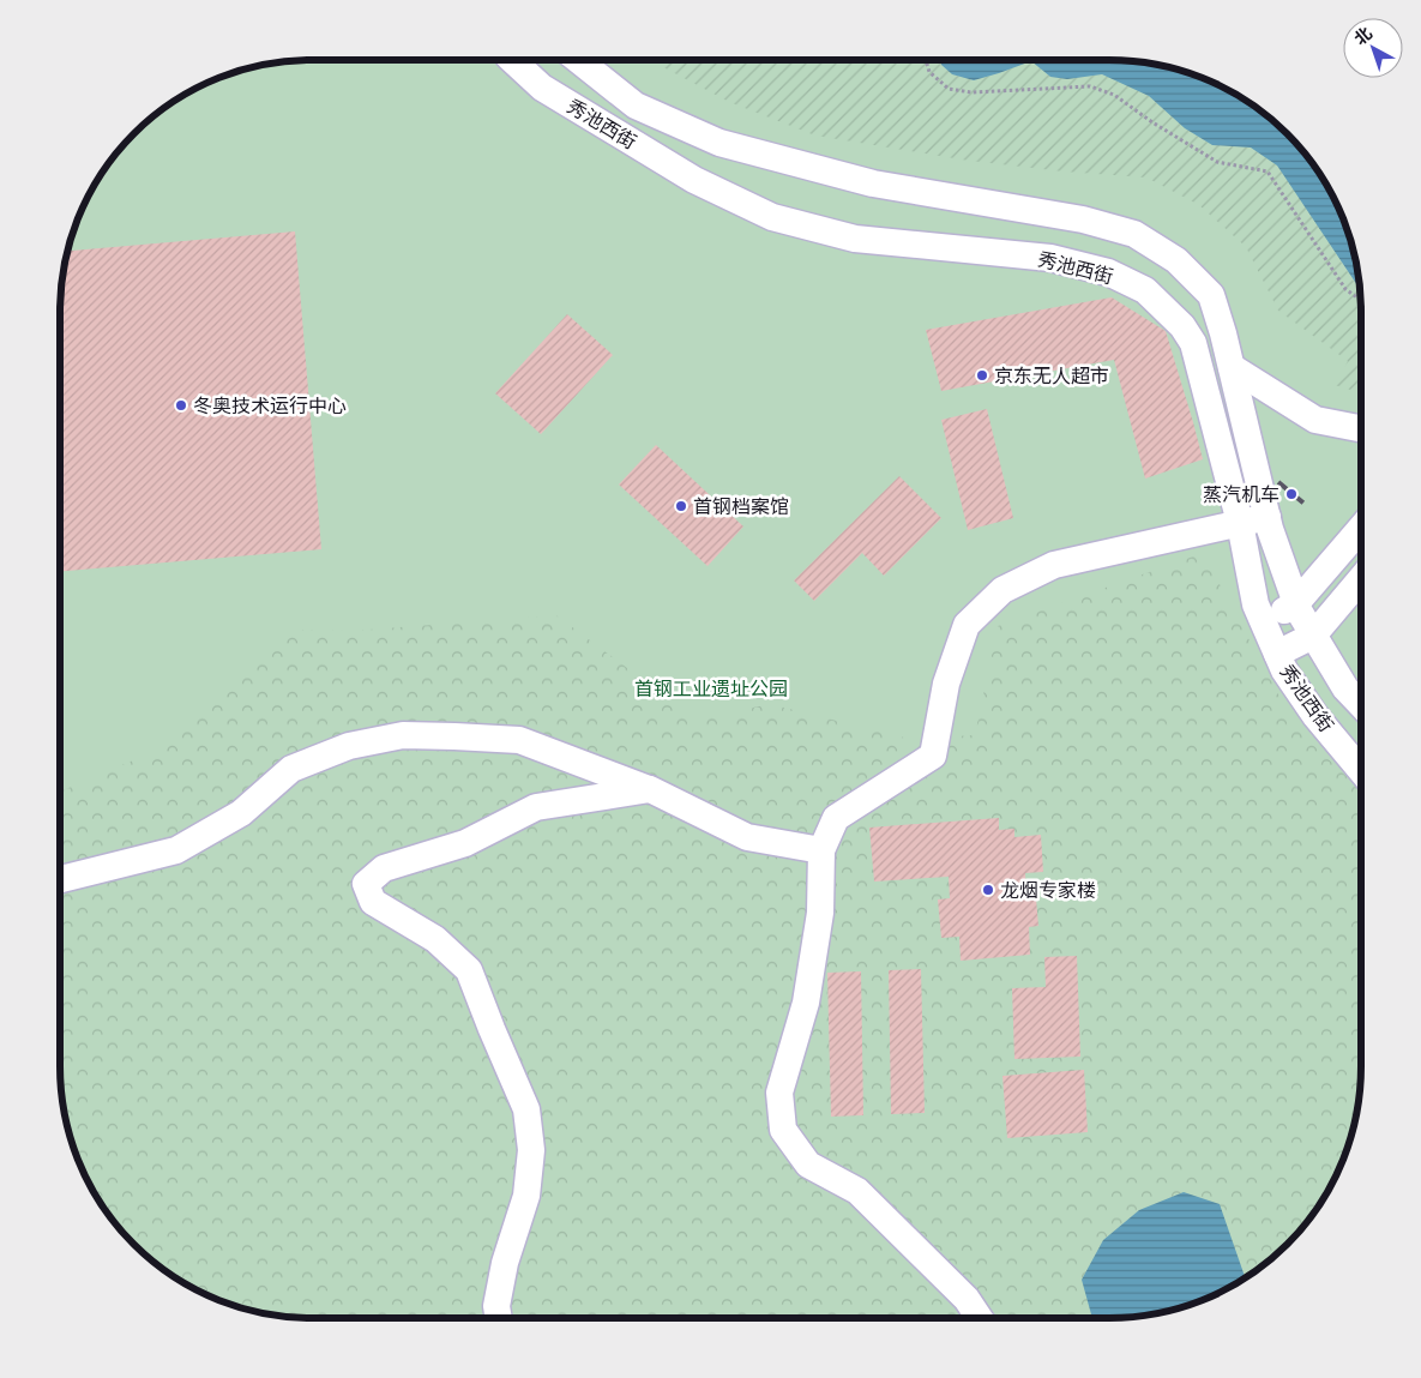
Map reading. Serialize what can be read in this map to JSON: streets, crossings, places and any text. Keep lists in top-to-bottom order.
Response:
{
  "streets": {
    "street": ["秀池西街"]
  },
  "parks": ["首钢工业遗址公园"],
  "places": [
    "京东无人超市",
    "冬奥技术运行中心",
    "蒸汽机车",
    "首钢档案馆",
    "龙烟专家楼"
  ],
  "north": "top left"
}
